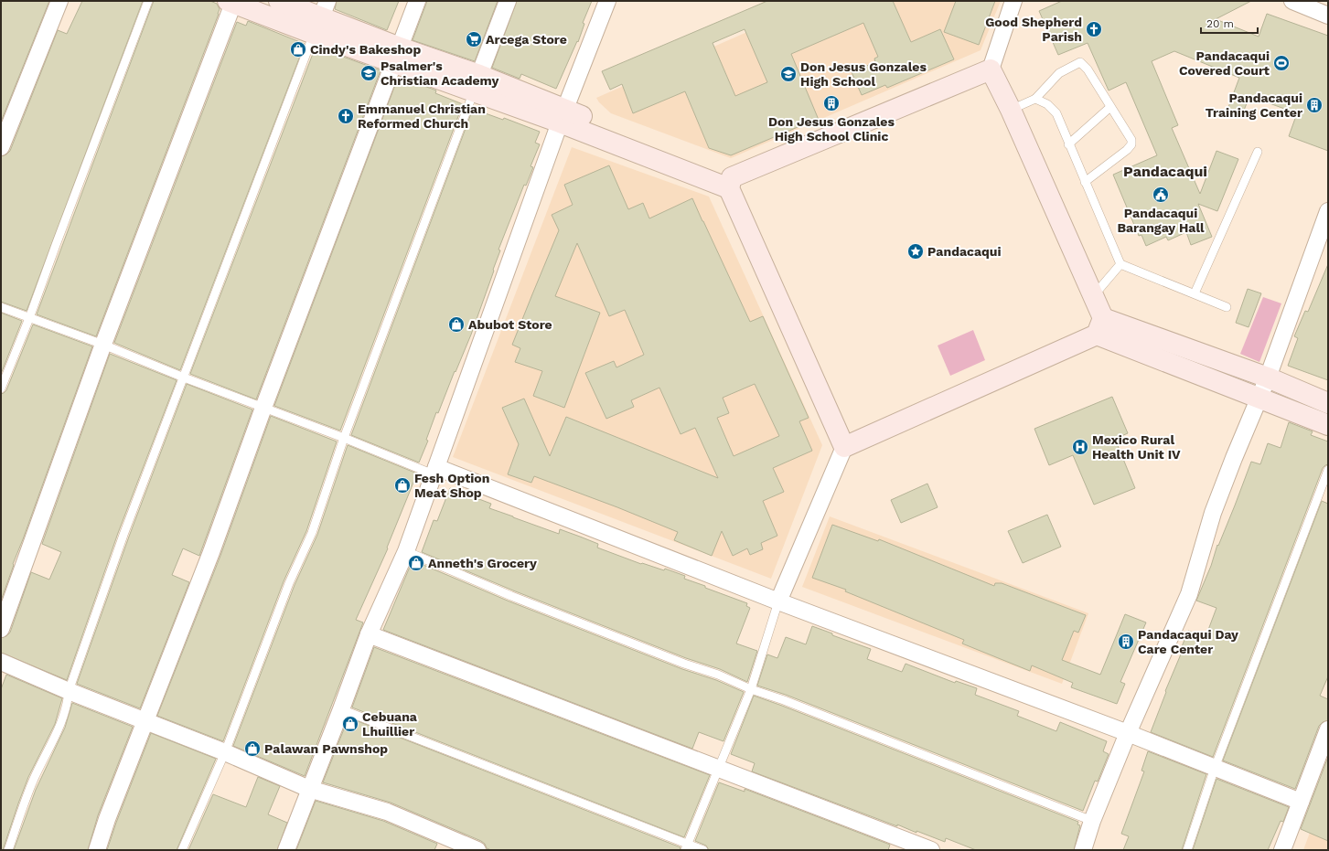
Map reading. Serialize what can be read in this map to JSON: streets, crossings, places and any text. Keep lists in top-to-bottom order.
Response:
{
  "districts": ["Pandacaqui"],
  "places": {
    "church": ["Good Shepherd Parish", "Emmanuel Christian Reformed Church"],
    "supermarket": ["Arcega Store"],
    "shop": [
      "Cindy's Bakeshop",
      "Abubot Store",
      "Fesh Option Meat Shop",
      "Anneth's Grocery",
      "Cebuana Lhuillier",
      "Palawan Pawnshop"
    ],
    "sports": ["Pandacaqui Covered Court"],
    "school or university": ["Psalmer's Christian Academy", "Don Jesus Gonzales High School"],
    "building": ["Don Jesus Gonzales High School Clinic", "Pandacaqui Training Center", "Pandacaqui Day Care Center"],
    "public building": ["Pandacaqui Barangay Hall"],
    "place": ["Pandacaqui"],
    "hospital": ["Mexico Rural Health Unit IV"]
  },
  "scale_bar": "20 m"
}
